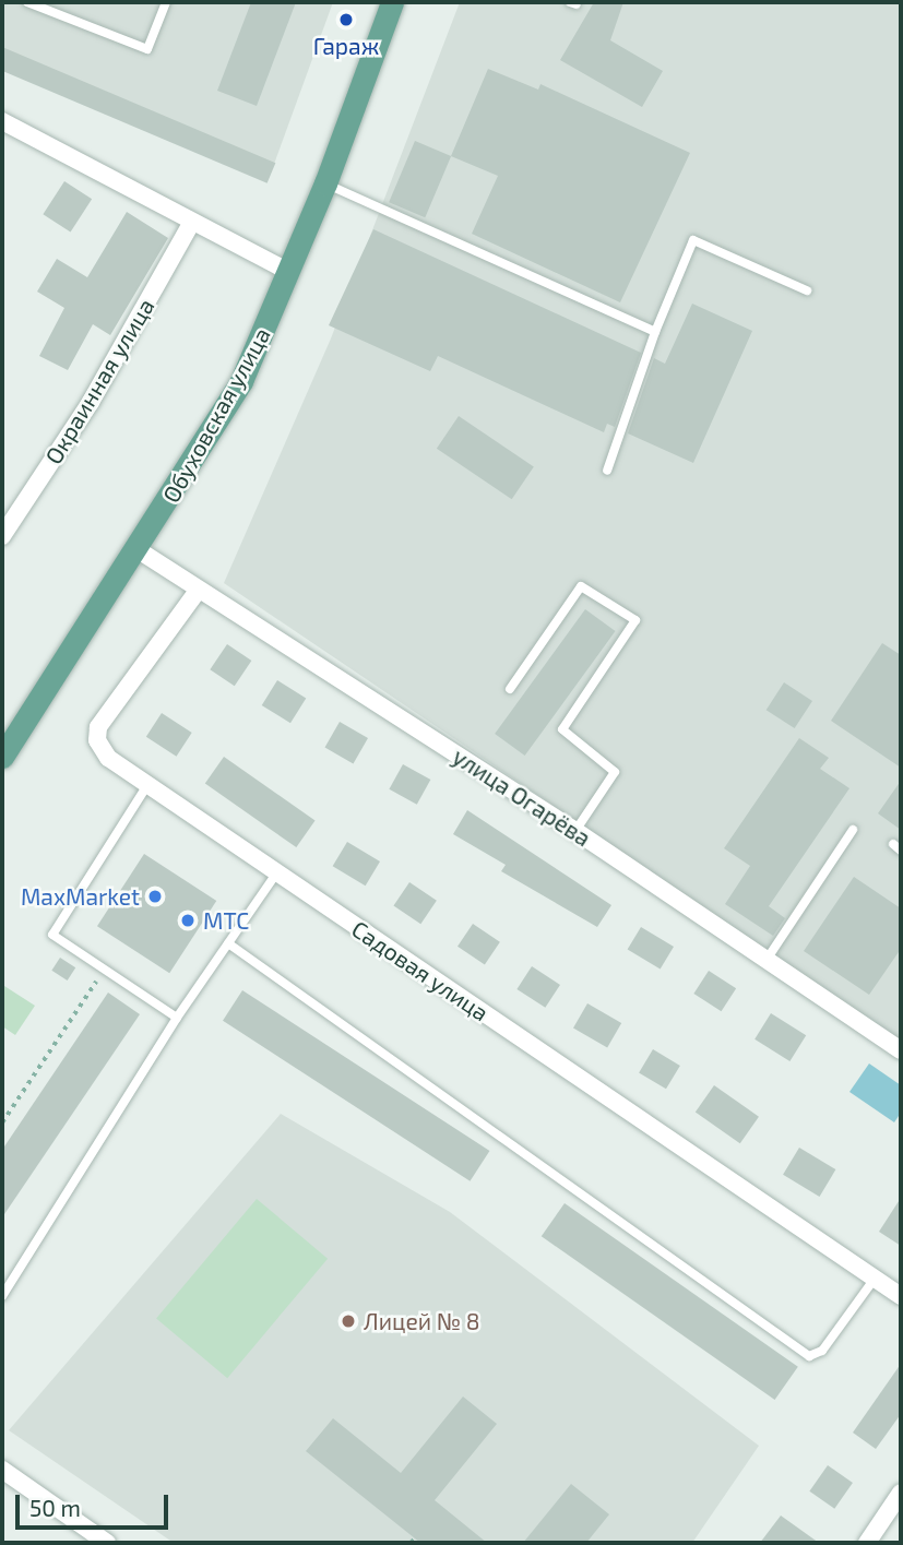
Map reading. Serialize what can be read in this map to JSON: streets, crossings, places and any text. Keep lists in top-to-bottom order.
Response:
{
  "streets": {
    "main road": ["Обуховская улица"],
    "street": ["Окраинная улица", "улица Огарёва", "Садовая улица"]
  },
  "crossings": [
    ["Обуховская улица", "улица Огарёва"],
    ["улица Огарёва", "Садовая улица"]
  ],
  "places": [
    "Гараж",
    "MaxMarket",
    "МТС",
    "Лицей № 8"
  ],
  "scale_bar": "50 m"
}
